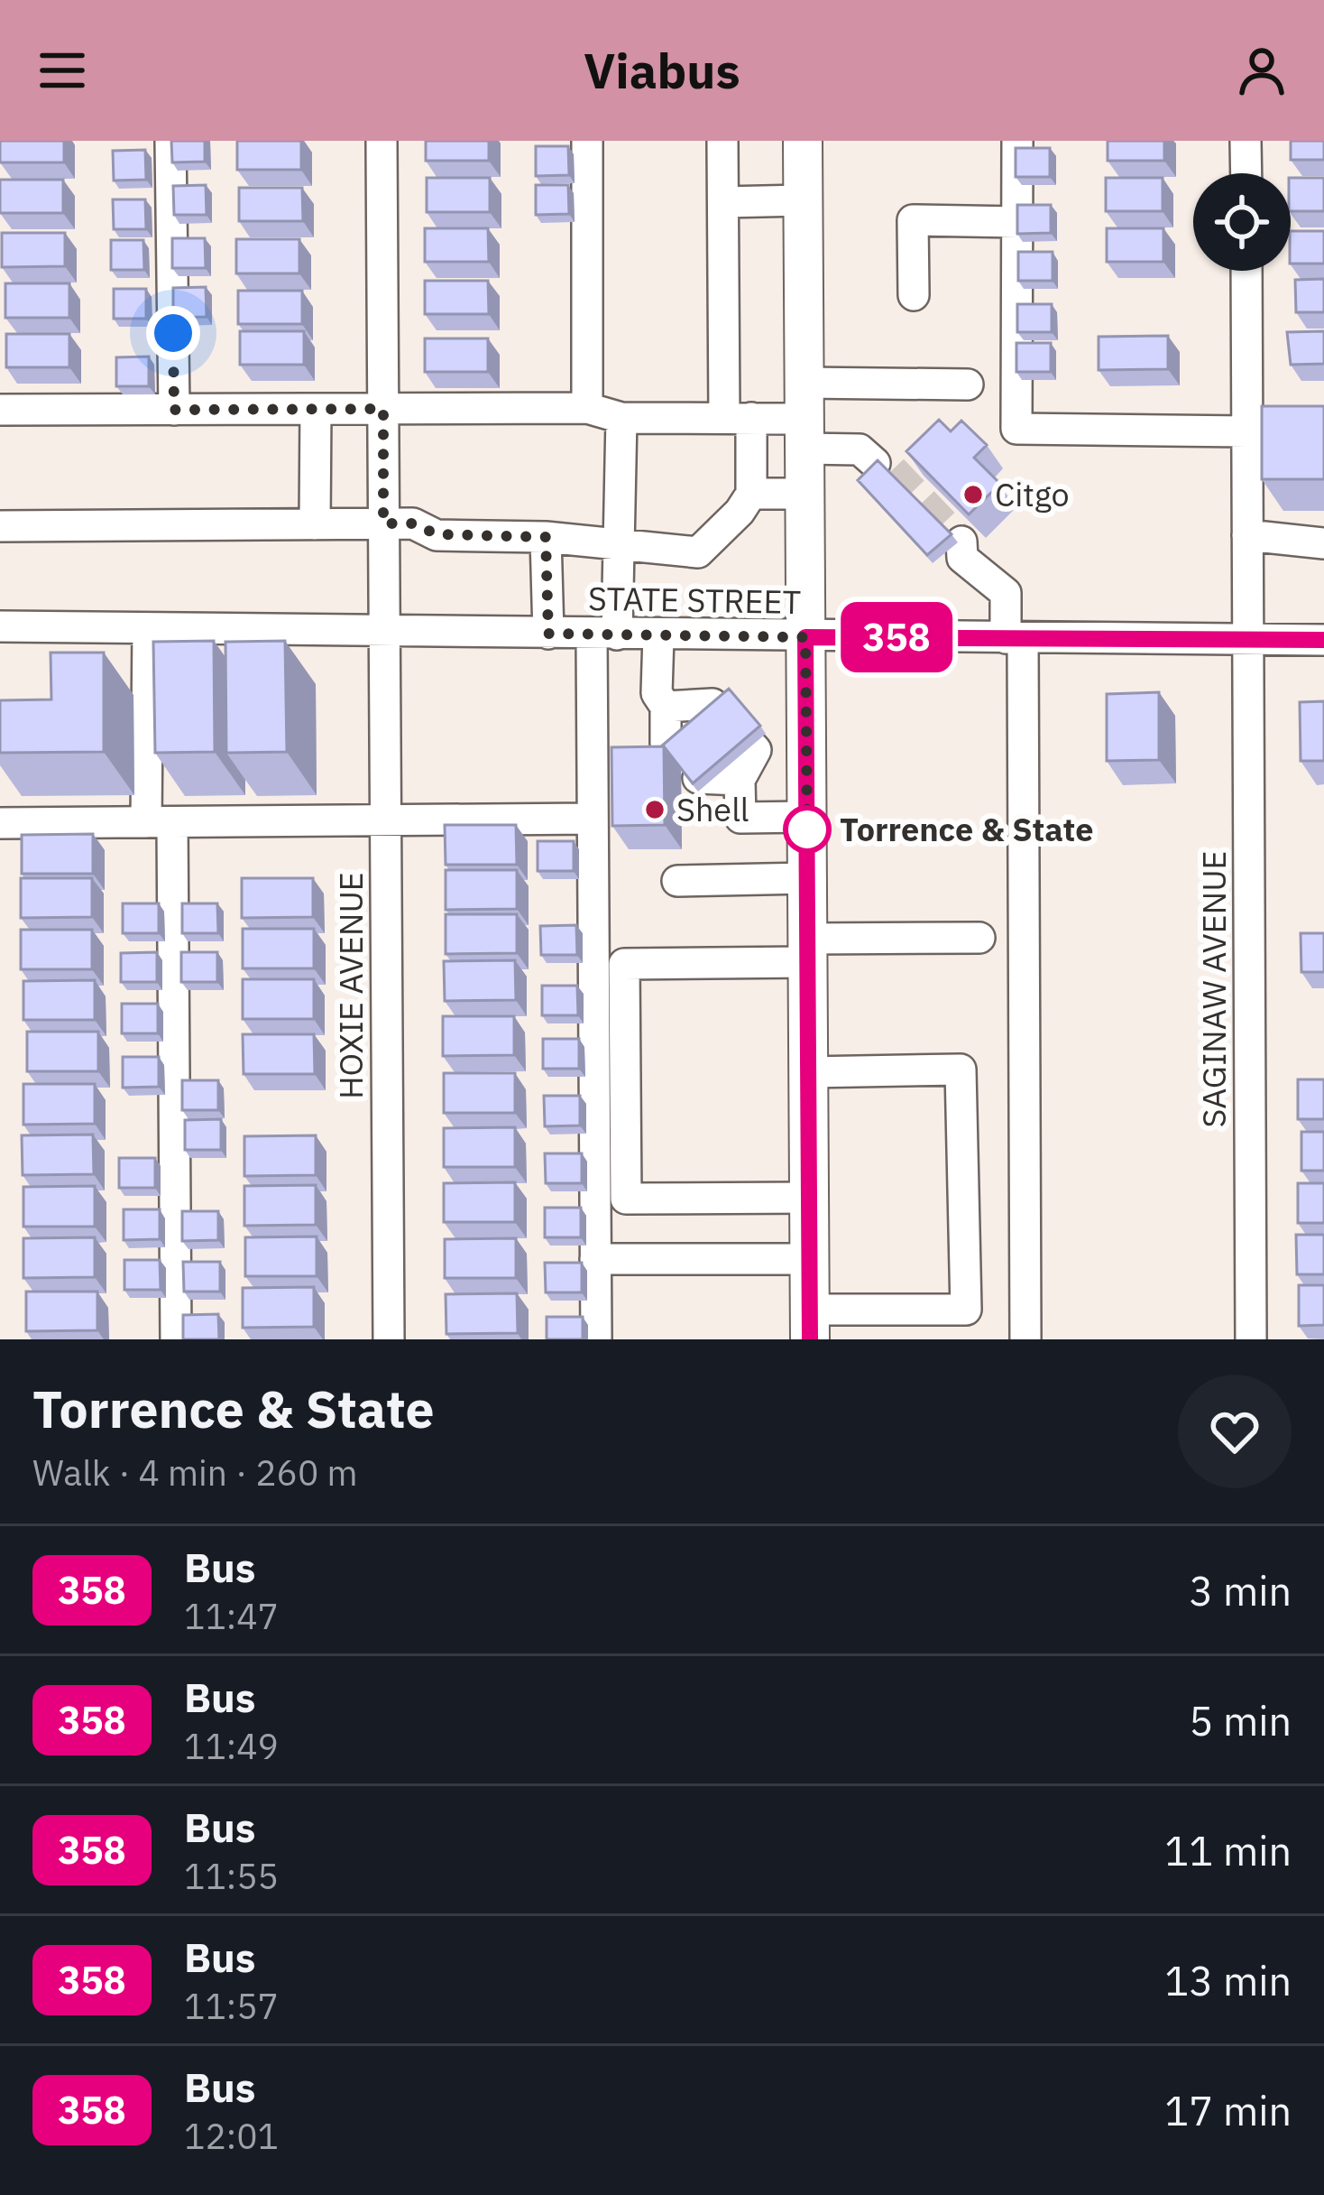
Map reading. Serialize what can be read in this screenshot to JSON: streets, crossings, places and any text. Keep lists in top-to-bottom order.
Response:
{
  "streets": {
    "street": ["STATE STREET", "HOXIE AVENUE", "SAGINAW AVENUE"]
  },
  "crossings": [
    ["STATE STREET", "HOXIE AVENUE"],
    ["STATE STREET", "SAGINAW AVENUE"]
  ],
  "places": ["Citgo", "Shell", "Torrence & State"],
  "lines": ["bus line 358"],
  "page": {
    "header": "Viabus",
    "on_map": "358",
    "heading": ["Torrence & State", "Walk · 4 min · 260 m"],
    "list": [
      {
        "mark": "358",
        "name": "Bus",
        "note": "11:47",
        "value": "3 min"
      },
      {
        "mark": "358",
        "name": "Bus",
        "note": "11:49",
        "value": "5 min"
      },
      {
        "mark": "358",
        "name": "Bus",
        "note": "11:55",
        "value": "11 min"
      },
      {
        "mark": "358",
        "name": "Bus",
        "note": "11:57",
        "value": "13 min"
      },
      {
        "mark": "358",
        "name": "Bus",
        "note": "12:01",
        "value": "17 min"
      }
    ]
  }
}
